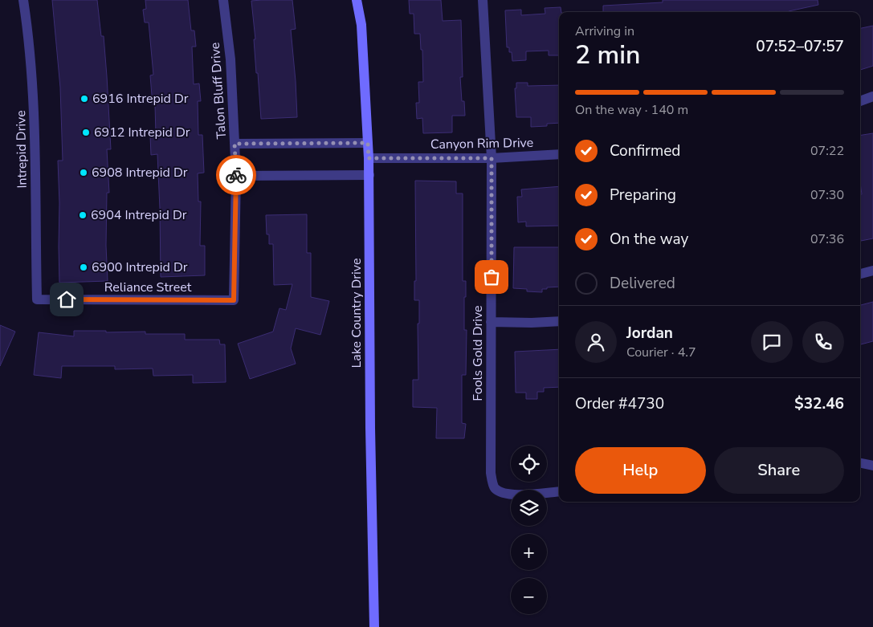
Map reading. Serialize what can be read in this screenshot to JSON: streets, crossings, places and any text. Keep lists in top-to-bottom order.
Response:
{
  "streets": {
    "street": [
      "Talon Bluff Drive",
      "Canyon Rim Drive",
      "Intrepid Drive",
      "Reliance Street",
      "Lake Country Drive",
      "Fools Gold Drive"
    ]
  },
  "crossings": [
    ["Talon Bluff Drive", "Reliance Street"],
    ["Canyon Rim Drive", "Lake Country Drive"],
    ["Canyon Rim Drive", "Fools Gold Drive"],
    ["Intrepid Drive", "Reliance Street"]
  ],
  "places": [
    "6916 Intrepid Dr",
    "6912 Intrepid Dr",
    "6908 Intrepid Dr",
    "6904 Intrepid Dr",
    "6900 Intrepid Dr"
  ],
  "page": {
    "heading": ["2 min", "Arriving in", "07:52–07:57"],
    "panel": [
      "Jordan",
      "Courier · 4.7",
      "Order #4730",
      "$32.46"
    ],
    "bar": "On the way · 140 m",
    "list": [
      ["Confirmed", "07:22"],
      ["Preparing", "07:30"],
      ["On the way", "07:36"],
      "Delivered"
    ],
    "buttons": ["Help", "Share"],
    "map_buttons": ["+", "−"]
  }
}
